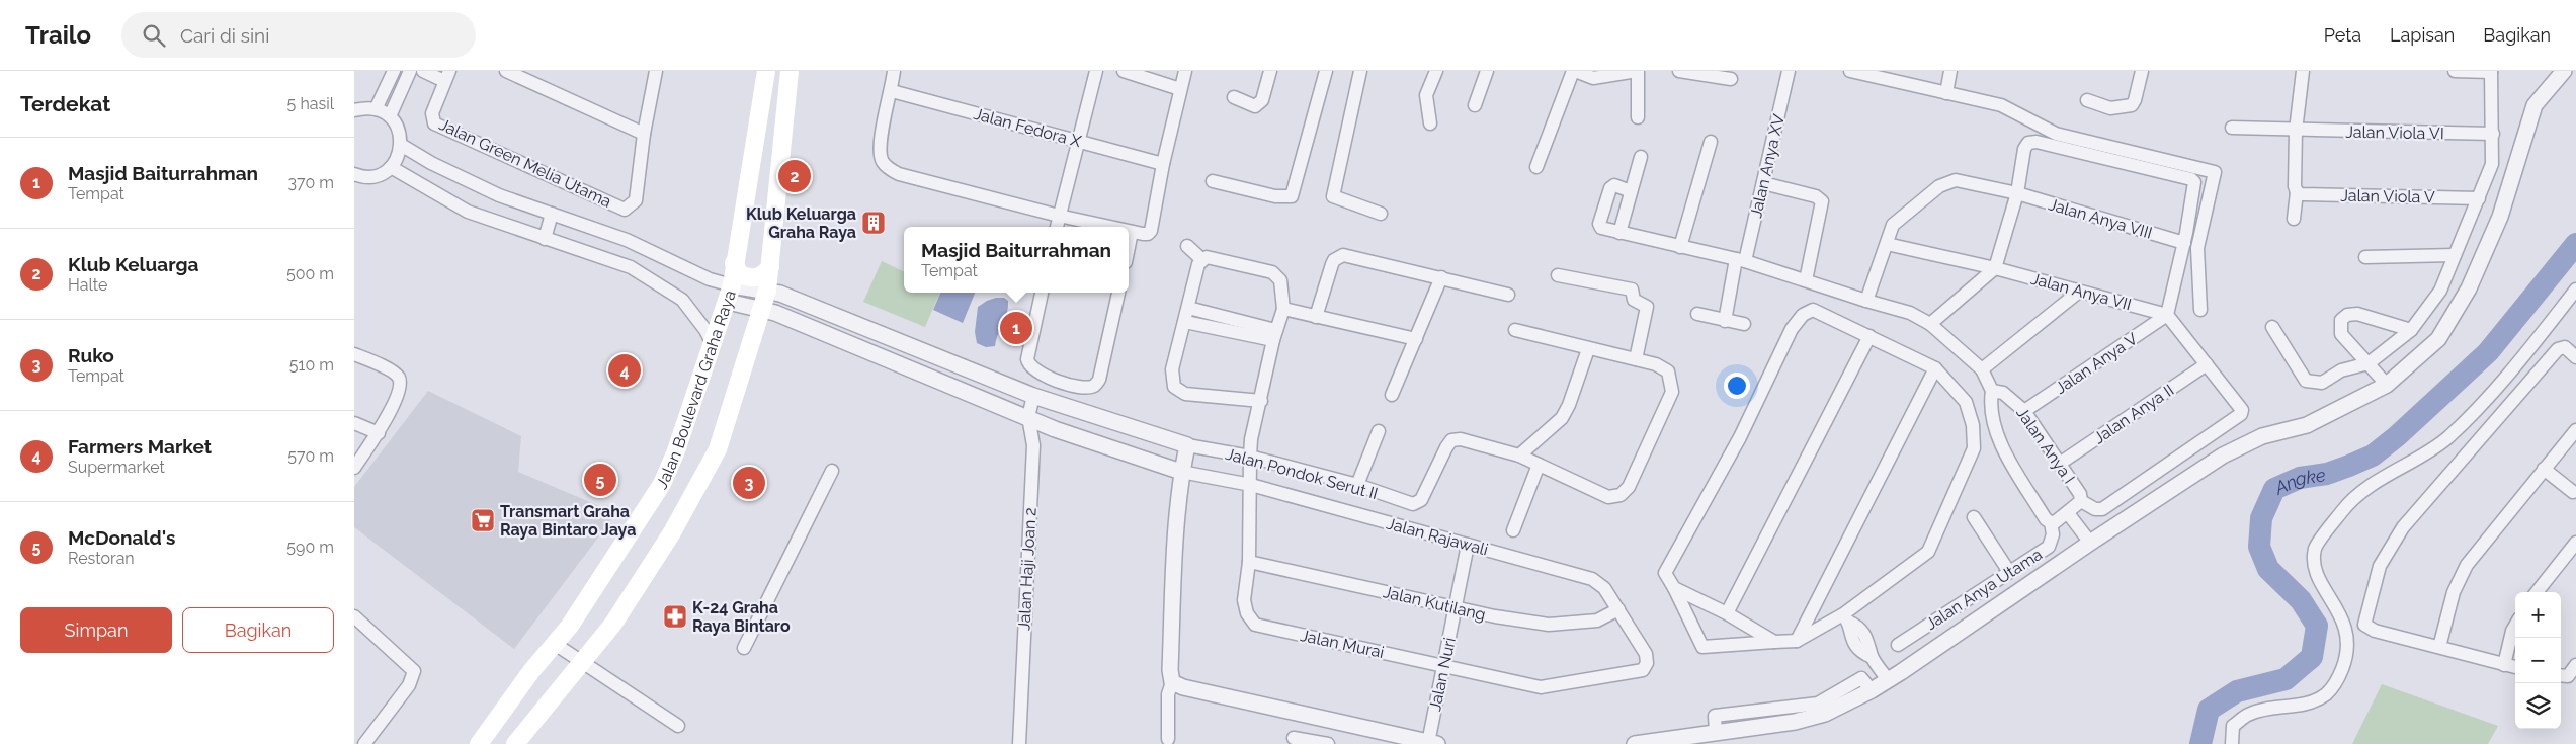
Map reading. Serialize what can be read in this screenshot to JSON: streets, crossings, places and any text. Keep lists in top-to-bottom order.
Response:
{
  "streets": {
    "main road": ["Jalan Boulevard Graha Raya"],
    "street": [
      "Jalan Fedora X",
      "Jalan Viola VI",
      "Jalan Green Melia Utama",
      "Jalan Anya XV",
      "Jalan Viola V",
      "Jalan Anya VIII",
      "Jalan Anya VII",
      "Jalan Anya V",
      "Jalan Anya II",
      "Jalan Anya I",
      "Jalan Pondok Serut II",
      "Jalan Rajawali",
      "Jalan Haji Joan 2",
      "Jalan Anya Utama",
      "Jalan Kutilang",
      "Jalan Murai",
      "Jalan Nuri"
    ]
  },
  "crossings": [
    ["Jalan Anya VIII", "Jalan Anya VII"],
    ["Jalan Anya VII", "Jalan Anya V"],
    ["Jalan Anya V", "Jalan Anya I"],
    ["Jalan Anya II", "Jalan Anya I"],
    ["Jalan Anya I", "Jalan Anya Utama"],
    ["Jalan Rajawali", "Jalan Kutilang"],
    ["Jalan Rajawali", "Jalan Murai"],
    ["Jalan Rajawali", "Jalan Nuri"],
    ["Jalan Kutilang", "Jalan Murai"],
    ["Jalan Kutilang", "Jalan Nuri"],
    ["Jalan Murai", "Jalan Nuri"]
  ],
  "water": ["Angke"],
  "places": {
    "building": ["Klub Keluarga Graha Raya"],
    "supermarket": ["Transmart Graha Raya Bintaro Jaya"],
    "pharmacy": ["K-24 Graha Raya Bintaro"]
  },
  "page": {
    "header": "Trailo",
    "search": "Cari di sini",
    "nav": ["Peta", "Lapisan", "Bagikan"],
    "heading": ["Terdekat", "5 hasil"],
    "list": [
      {
        "mark": "1",
        "name": "Masjid Baiturrahman",
        "note": "Tempat",
        "value": "370 m"
      },
      {
        "mark": "2",
        "name": "Klub Keluarga",
        "note": "Halte",
        "value": "500 m"
      },
      {
        "mark": "3",
        "name": "Ruko",
        "note": "Tempat",
        "value": "510 m"
      },
      {
        "mark": "4",
        "name": "Farmers Market",
        "note": "Supermarket",
        "value": "570 m"
      },
      {
        "mark": "5",
        "name": "McDonald's",
        "note": "Restoran",
        "value": "590 m"
      }
    ],
    "pins": [
      "2",
      "1",
      "4",
      "5",
      "3"
    ],
    "popup": ["Masjid Baiturrahman", "Tempat"],
    "buttons": ["Simpan", "Bagikan"],
    "map_buttons": ["+", "−"]
  }
}
